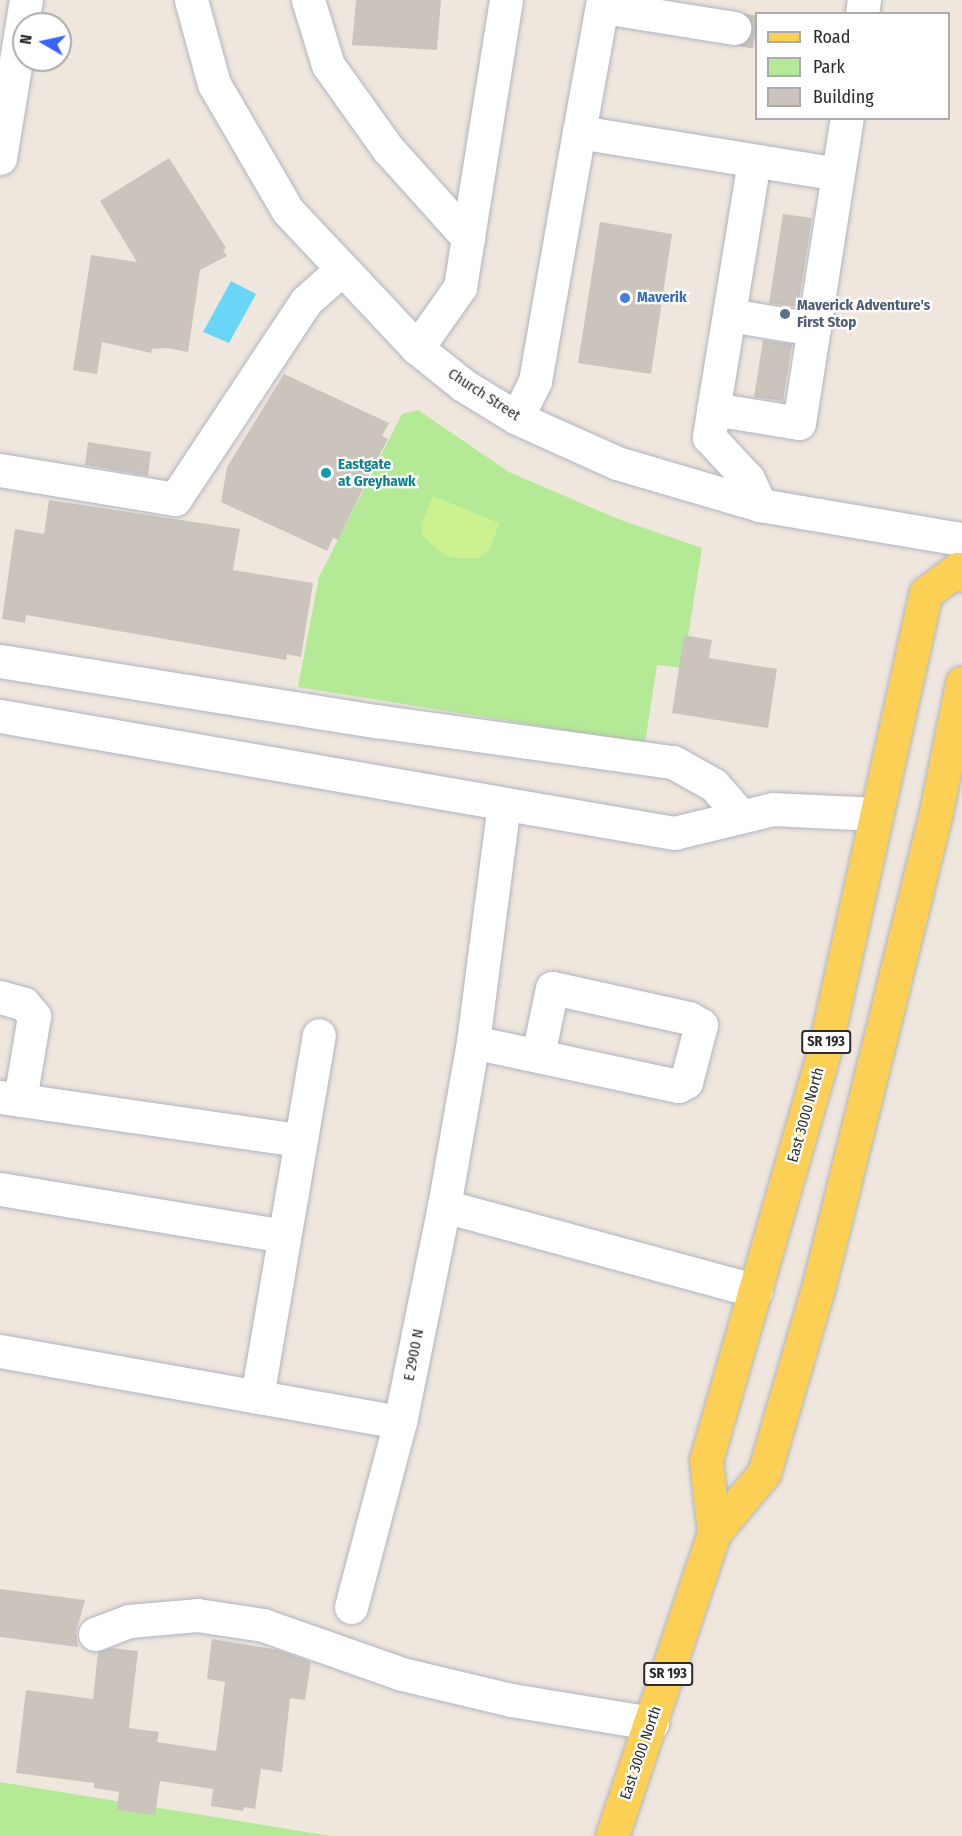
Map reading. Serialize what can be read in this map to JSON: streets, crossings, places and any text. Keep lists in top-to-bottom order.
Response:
{
  "streets": {
    "main road": ["SR 193", "East 3000 North"],
    "street": ["Church Street", "E 2900 N"]
  },
  "crossings": [
    ["Church Street", "East 3000 North"]
  ],
  "places": ["Maverik", "Maverick Adventure's First Stop", "Eastgate at Greyhawk"],
  "legend": ["Road", "Park", "Building"],
  "north": "left"
}
